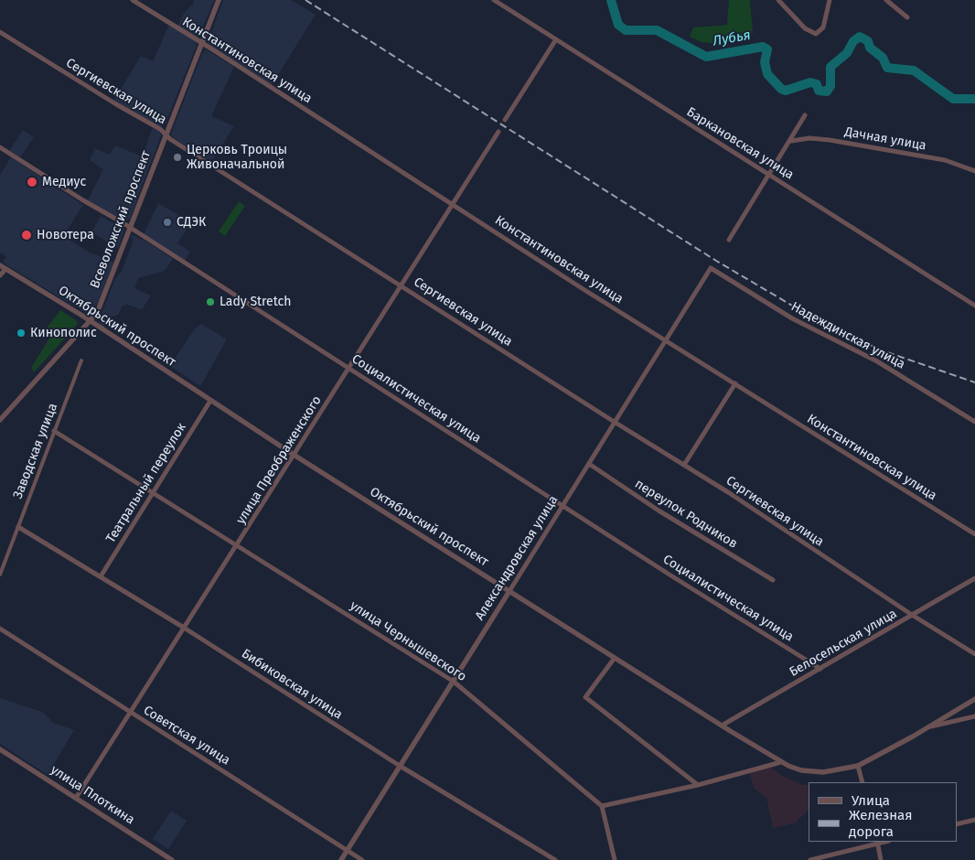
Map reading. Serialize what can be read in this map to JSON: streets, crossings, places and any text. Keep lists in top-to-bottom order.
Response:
{
  "streets": {
    "street": [
      "Константиновская улица",
      "Сергиевская улица",
      "Дачная улица",
      "Баркановская улица",
      "Всеволожский проспект",
      "Октябрьский проспект",
      "Надеждинская улица",
      "Социалистическая улица",
      "Заводская улица",
      "улица Преображенского",
      "Театральный переулок",
      "переулок Родников",
      "Александровская улица",
      "улица Чернышевского",
      "Белосельская улица",
      "Бибиковская улица",
      "Советская улица",
      "улица Плоткина"
    ]
  },
  "crossings": [
    ["Константиновская улица", "Всеволожский проспект"],
    ["Константиновская улица", "улица Преображенского"],
    ["Константиновская улица", "Александровская улица"],
    ["Сергиевская улица", "Всеволожский проспект"],
    ["Сергиевская улица", "улица Преображенского"],
    ["Сергиевская улица", "Александровская улица"],
    ["Сергиевская улица", "Белосельская улица"],
    ["Всеволожский проспект", "Октябрьский проспект"],
    ["Всеволожский проспект", "Социалистическая улица"],
    ["Октябрьский проспект", "улица Преображенского"],
    ["Октябрьский проспект", "Театральный переулок"],
    ["Октябрьский проспект", "Александровская улица"],
    ["Октябрьский проспект", "Белосельская улица"],
    ["Надеждинская улица", "Александровская улица"],
    ["Социалистическая улица", "улица Преображенского"],
    ["Социалистическая улица", "Александровская улица"],
    ["Социалистическая улица", "Белосельская улица"],
    ["Заводская улица", "улица Чернышевского"],
    ["Заводская улица", "Бибиковская улица"],
    ["улица Преображенского", "улица Чернышевского"],
    ["улица Преображенского", "Бибиковская улица"],
    ["улица Преображенского", "Советская улица"],
    ["улица Преображенского", "улица Плоткина"],
    ["Театральный переулок", "улица Чернышевского"],
    ["Театральный переулок", "Бибиковская улица"],
    ["переулок Родников", "Александровская улица"],
    ["Александровская улица", "улица Чернышевского"],
    ["Александровская улица", "Бибиковская улица"],
    ["Александровская улица", "Советская улица"]
  ],
  "water": ["Лубья"],
  "places": [
    "Церковь Троицы Живоначальной",
    "Медиус",
    "СДЭК",
    "Новотера",
    "Lady Stretch",
    "Кинополис"
  ],
  "legend": ["Улица", "Железная дорога"]
}
